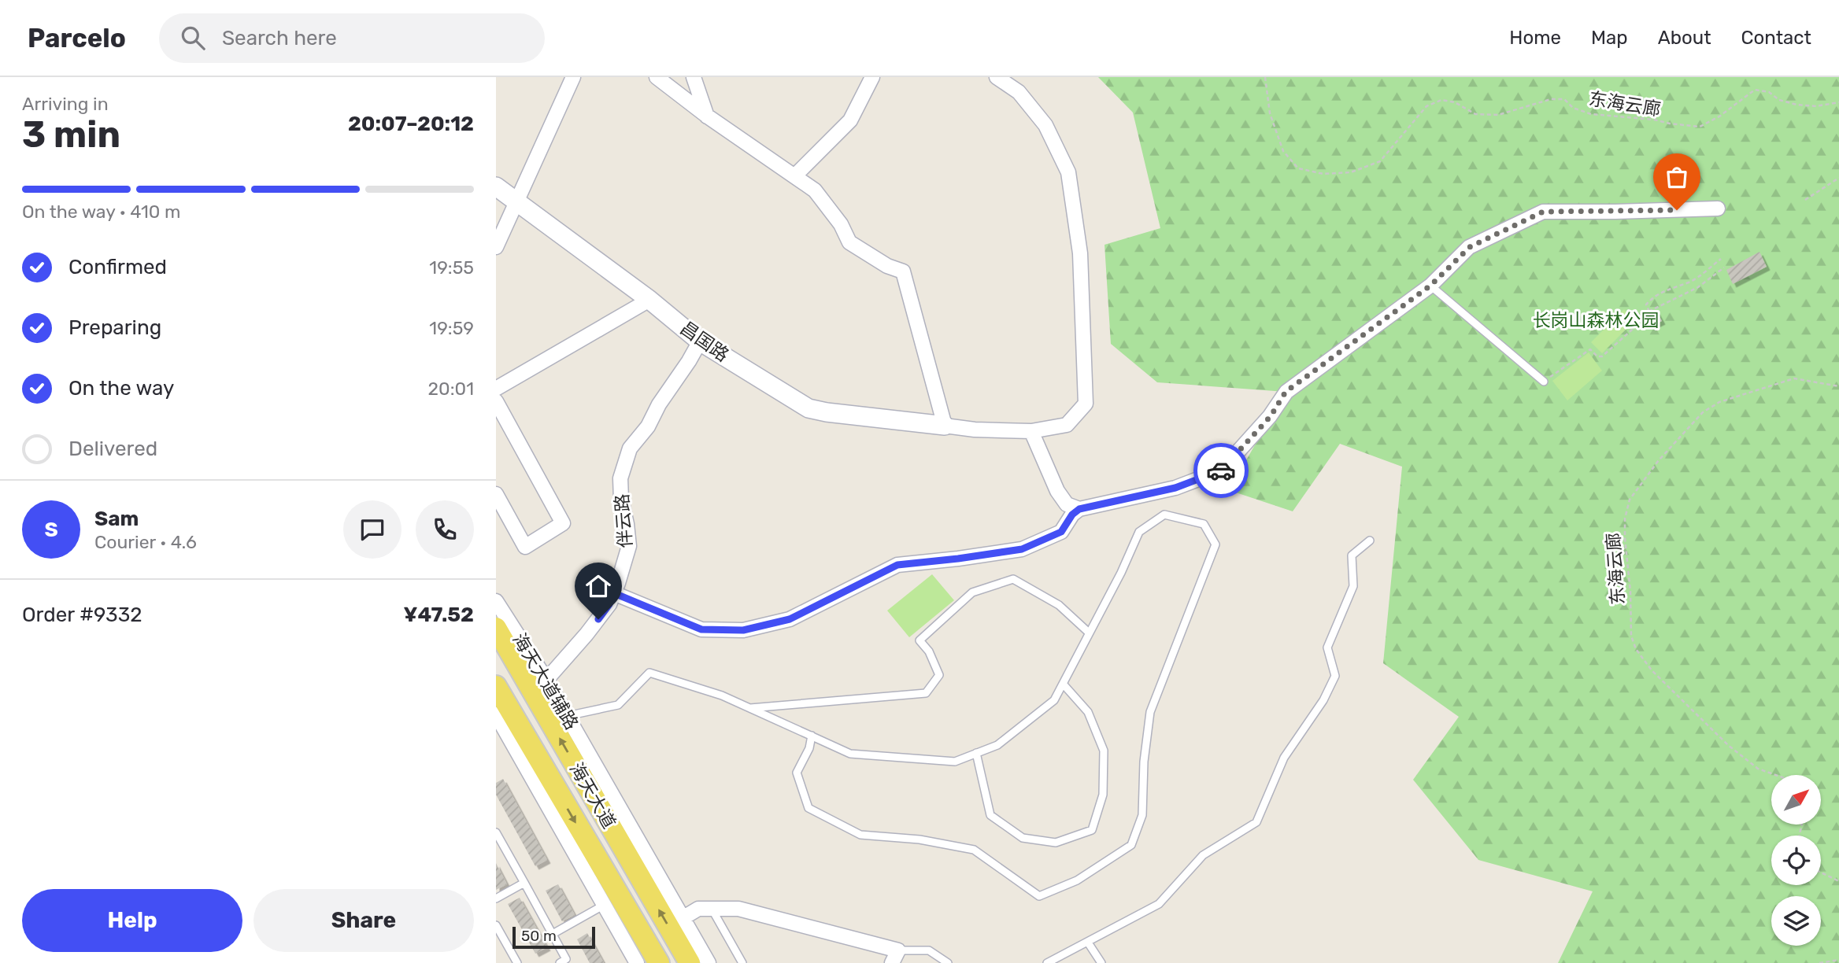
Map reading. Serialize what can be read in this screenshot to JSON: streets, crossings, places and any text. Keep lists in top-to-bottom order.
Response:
{
  "streets": {
    "main road": ["昌国路", "海天大道"],
    "street": ["伴云路", "海天大道辅路"],
    "path": ["东海云廊"]
  },
  "crossings": [
    ["昌国路", "伴云路"],
    ["伴云路", "海天大道辅路"],
    ["伴云路", "海天大道"],
    ["海天大道辅路", "海天大道"]
  ],
  "parks": ["长岗山森林公园"],
  "scale_bar": "50 m",
  "north": "top right",
  "page": {
    "header": "Parcelo",
    "search": "Search here",
    "nav": [
      "Home",
      "Map",
      "About",
      "Contact"
    ],
    "heading": ["3 min", "Arriving in", "20:07–20:12"],
    "panel": [
      "Sam",
      "Courier · 4.6",
      "Order #9332",
      "¥47.52"
    ],
    "bar": "On the way · 410 m",
    "list": [
      ["Confirmed", "19:55"],
      ["Preparing", "19:59"],
      ["On the way", "20:01"],
      "Delivered"
    ],
    "round": "S",
    "buttons": ["Help", "Share"],
    "scale": "50 m"
  }
}
